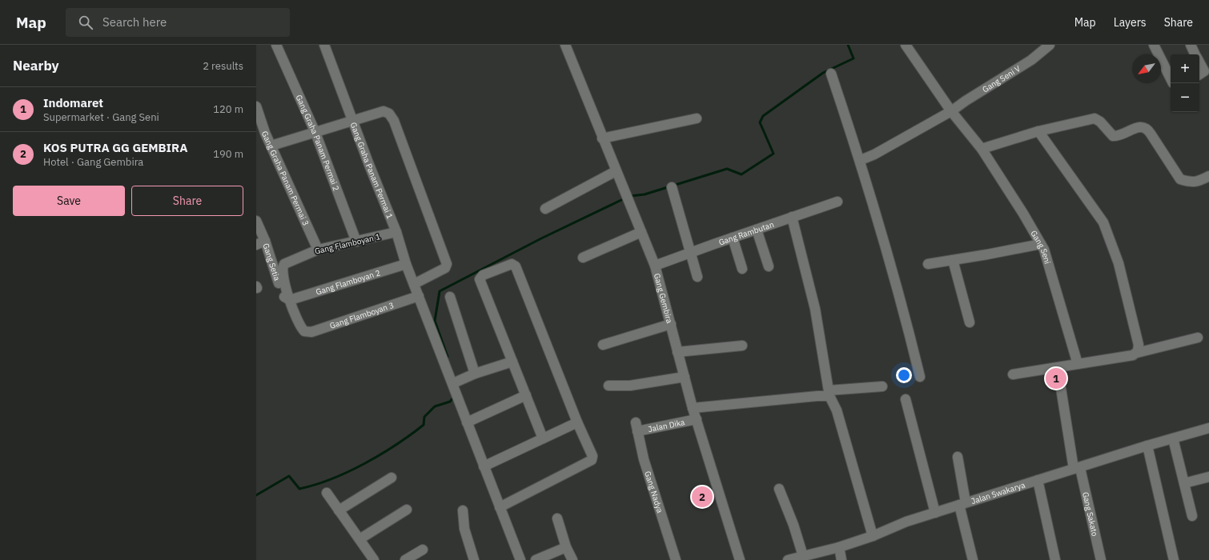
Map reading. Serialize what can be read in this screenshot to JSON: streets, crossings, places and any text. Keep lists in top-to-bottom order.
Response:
{
  "streets": {
    "street": [
      "Gang Seni V",
      "Gang Graha Panam Permai 2",
      "Gang Graha Panam Permai 1",
      "Gang Graha Panam Permai 3",
      "Gang Rambutan",
      "Gang Flamboyan 1",
      "Gang Seni",
      "Gang Setia",
      "Gang Flamboyan 2",
      "Gang Gembira",
      "Gang Flamboyan 3",
      "Jalan Dika",
      "Gang Nadya",
      "Jalan Swakarya",
      "Gang Sakato"
    ]
  },
  "crossings": [
    ["Gang Seni V", "Gang Seni"],
    ["Gang Graha Panam Permai 2", "Gang Flamboyan 1"],
    ["Gang Graha Panam Permai 1", "Gang Flamboyan 1"],
    ["Gang Graha Panam Permai 1", "Gang Flamboyan 2"],
    ["Gang Graha Panam Permai 1", "Gang Flamboyan 3"],
    ["Gang Graha Panam Permai 3", "Gang Flamboyan 1"],
    ["Gang Rambutan", "Gang Gembira"],
    ["Gang Flamboyan 1", "Gang Setia"],
    ["Gang Flamboyan 1", "Gang Flamboyan 2"],
    ["Gang Flamboyan 1", "Gang Flamboyan 3"],
    ["Gang Setia", "Gang Flamboyan 2"],
    ["Gang Setia", "Gang Flamboyan 3"],
    ["Gang Flamboyan 2", "Gang Flamboyan 3"],
    ["Gang Gembira", "Jalan Dika"],
    ["Jalan Dika", "Gang Nadya"],
    ["Jalan Swakarya", "Gang Sakato"]
  ],
  "north": "bottom left",
  "page": {
    "header": "Map",
    "search": "Search here",
    "nav": ["Map", "Layers", "Share"],
    "heading": ["Nearby", "2 results"],
    "map_buttons": ["+", "−"],
    "list": [
      {
        "mark": "1",
        "name": "Indomaret",
        "note": "Supermarket · Gang Seni",
        "value": "120 m"
      },
      {
        "mark": "2",
        "name": "KOS PUTRA GG GEMBIRA",
        "note": "Hotel · Gang Gembira",
        "value": "190 m"
      }
    ],
    "buttons": ["Save", "Share"],
    "pins": ["1", "2"]
  }
}
